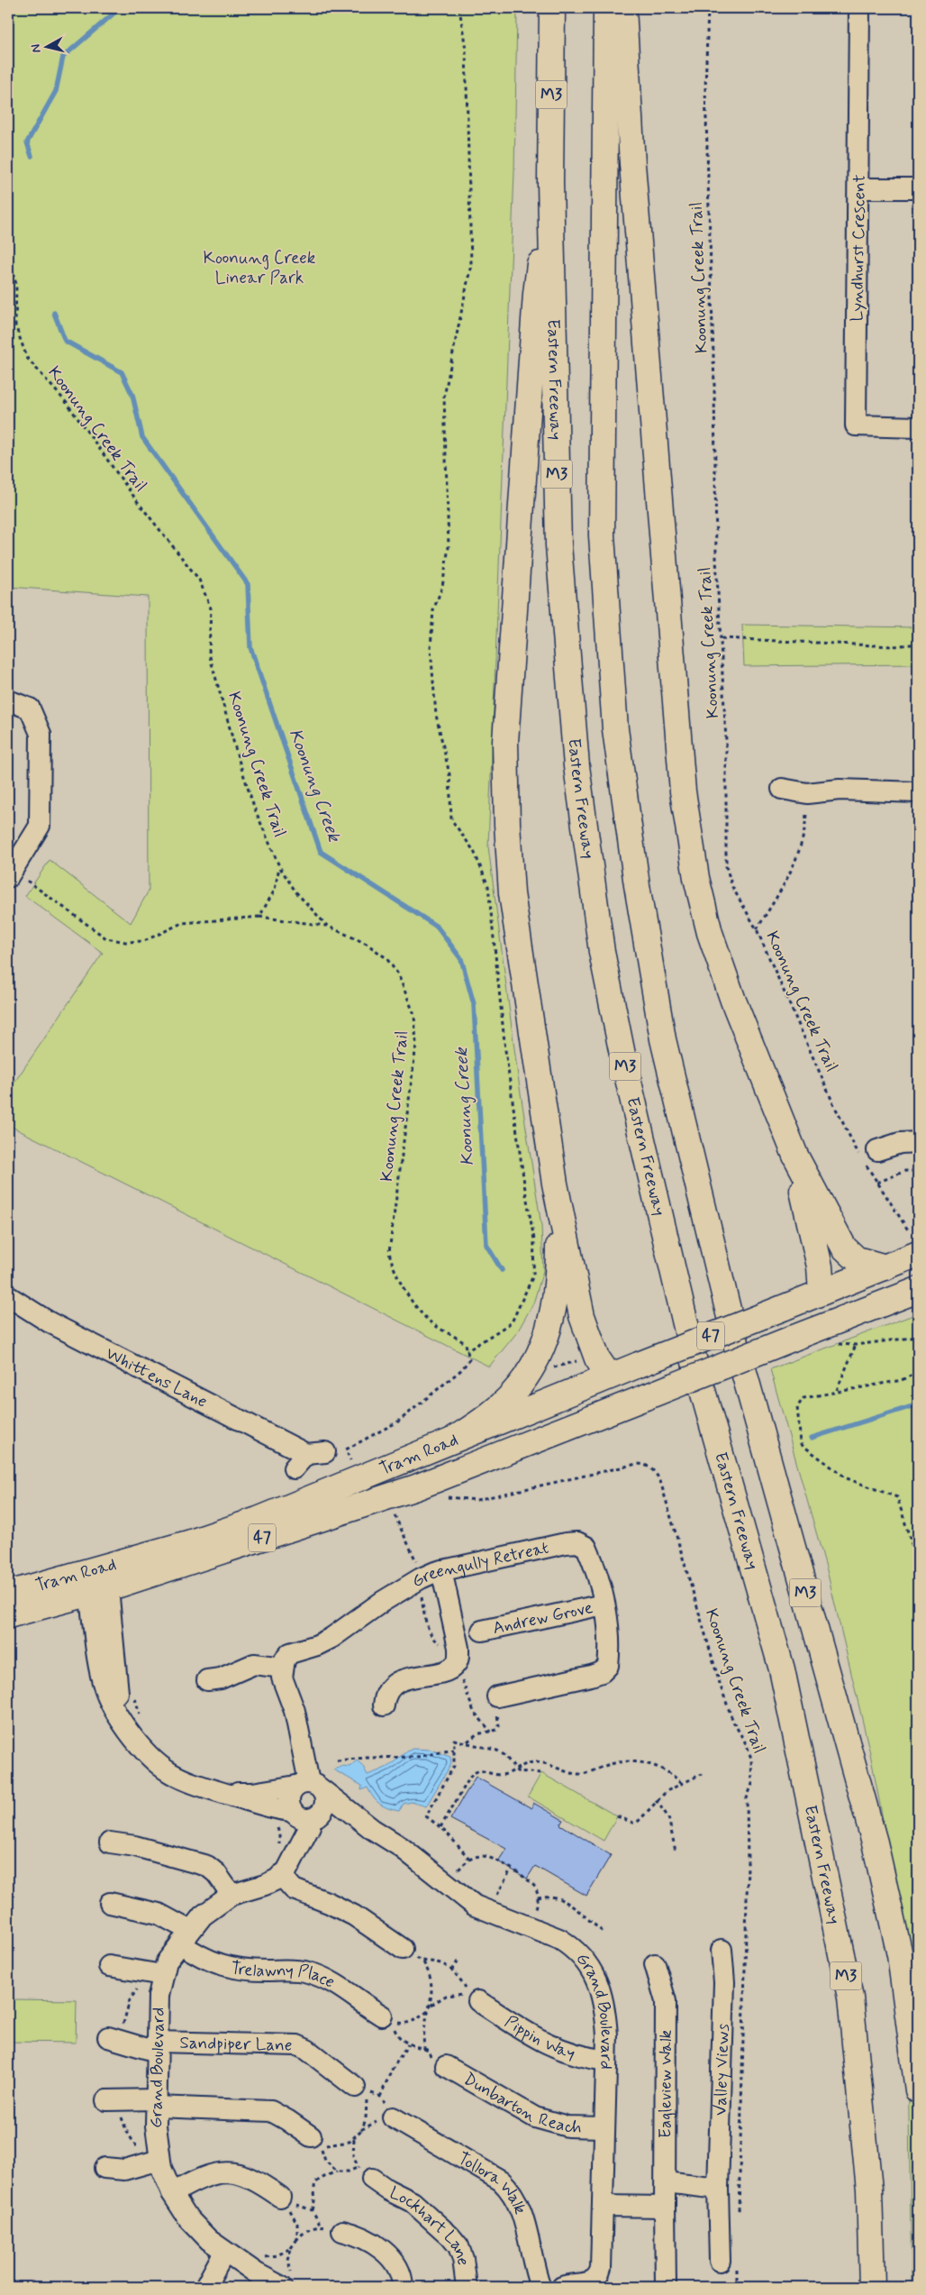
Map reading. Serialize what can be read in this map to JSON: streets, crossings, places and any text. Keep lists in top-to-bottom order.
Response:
{
  "streets": {
    "main road": [
      "M3",
      "Eastern Freeway",
      "47",
      "Tram Road"
    ],
    "street": [
      "Lyndhurst Crescent",
      "Whittens Lane",
      "Greengully Retreat",
      "Andrew Grove",
      "Trelawny Place",
      "Grand Boulevard",
      "Pippin Way",
      "Sandpiper Lane",
      "Valley Views",
      "Eagleview Walk",
      "Dunbarton Reach",
      "Tollora Walk",
      "Lockhart Lane"
    ],
    "path": ["Koonung Creek Trail"]
  },
  "crossings": [
    ["47", "Tram Road"],
    ["Tram Road", "Grand Boulevard"],
    ["Greengully Retreat", "Andrew Grove"],
    ["Trelawny Place", "Grand Boulevard"],
    ["Grand Boulevard", "Pippin Way"],
    ["Grand Boulevard", "Sandpiper Lane"],
    ["Grand Boulevard", "Dunbarton Reach"]
  ],
  "water": ["Koonung Creek"],
  "parks": ["Koonung Creek Linear Park"],
  "north": "left"
}
